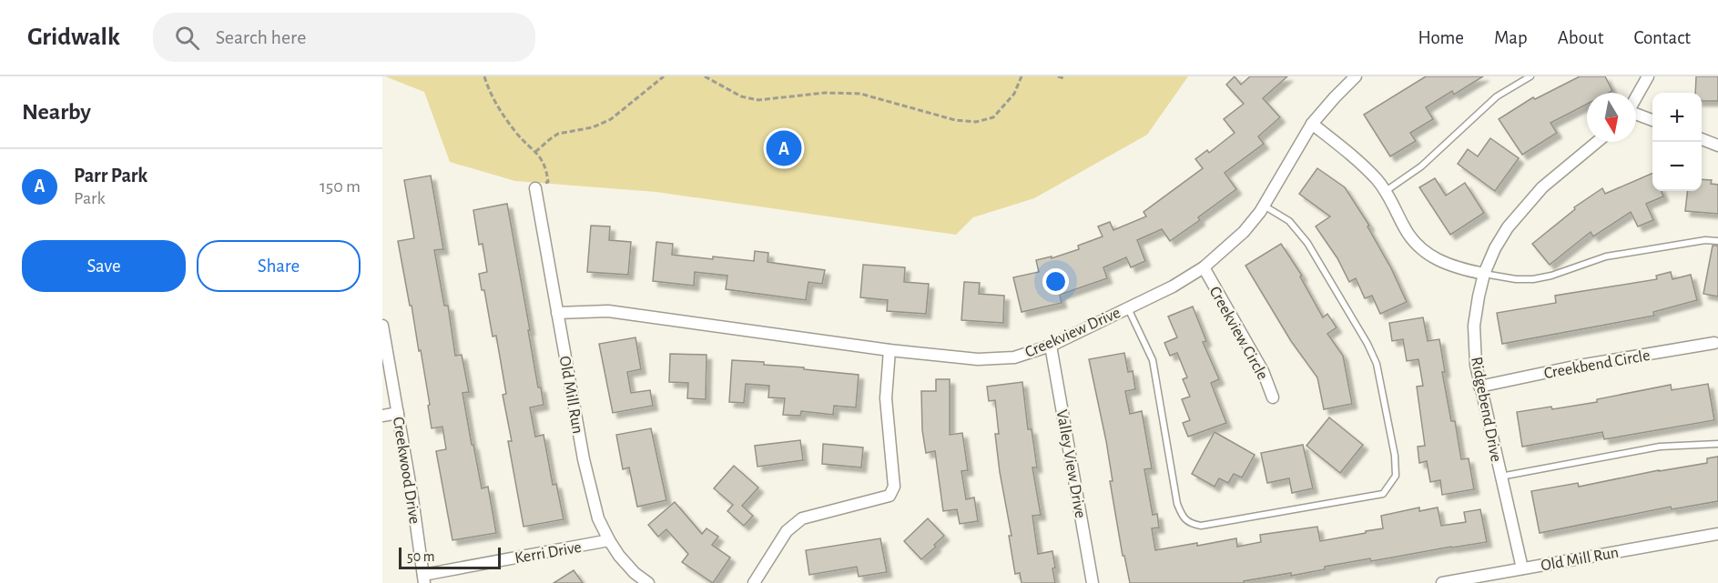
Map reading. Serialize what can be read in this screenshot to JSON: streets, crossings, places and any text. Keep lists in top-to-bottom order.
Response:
{
  "streets": {
    "street": [
      "Creekview Drive",
      "Creekview Circle",
      "Creekbend Circle",
      "Old Mill Run",
      "Ridgebend Drive",
      "Valley View Drive",
      "Creekwood Drive",
      "Kerri Drive"
    ]
  },
  "crossings": [
    ["Creekview Drive", "Creekview Circle"],
    ["Creekview Drive", "Old Mill Run"],
    ["Creekview Drive", "Valley View Drive"],
    ["Creekbend Circle", "Ridgebend Drive"],
    ["Old Mill Run", "Ridgebend Drive"],
    ["Old Mill Run", "Kerri Drive"],
    ["Creekwood Drive", "Kerri Drive"]
  ],
  "scale_bar": "50 m",
  "north": "bottom",
  "page": {
    "header": "Gridwalk",
    "search": "Search here",
    "nav": [
      "Home",
      "Map",
      "About",
      "Contact"
    ],
    "heading": "Nearby",
    "map_buttons": ["+", "−"],
    "pins": "A",
    "list": [
      {
        "mark": "A",
        "name": "Parr Park",
        "note": "Park",
        "value": "150 m"
      }
    ],
    "buttons": ["Save", "Share"],
    "scale": "50 m"
  }
}
